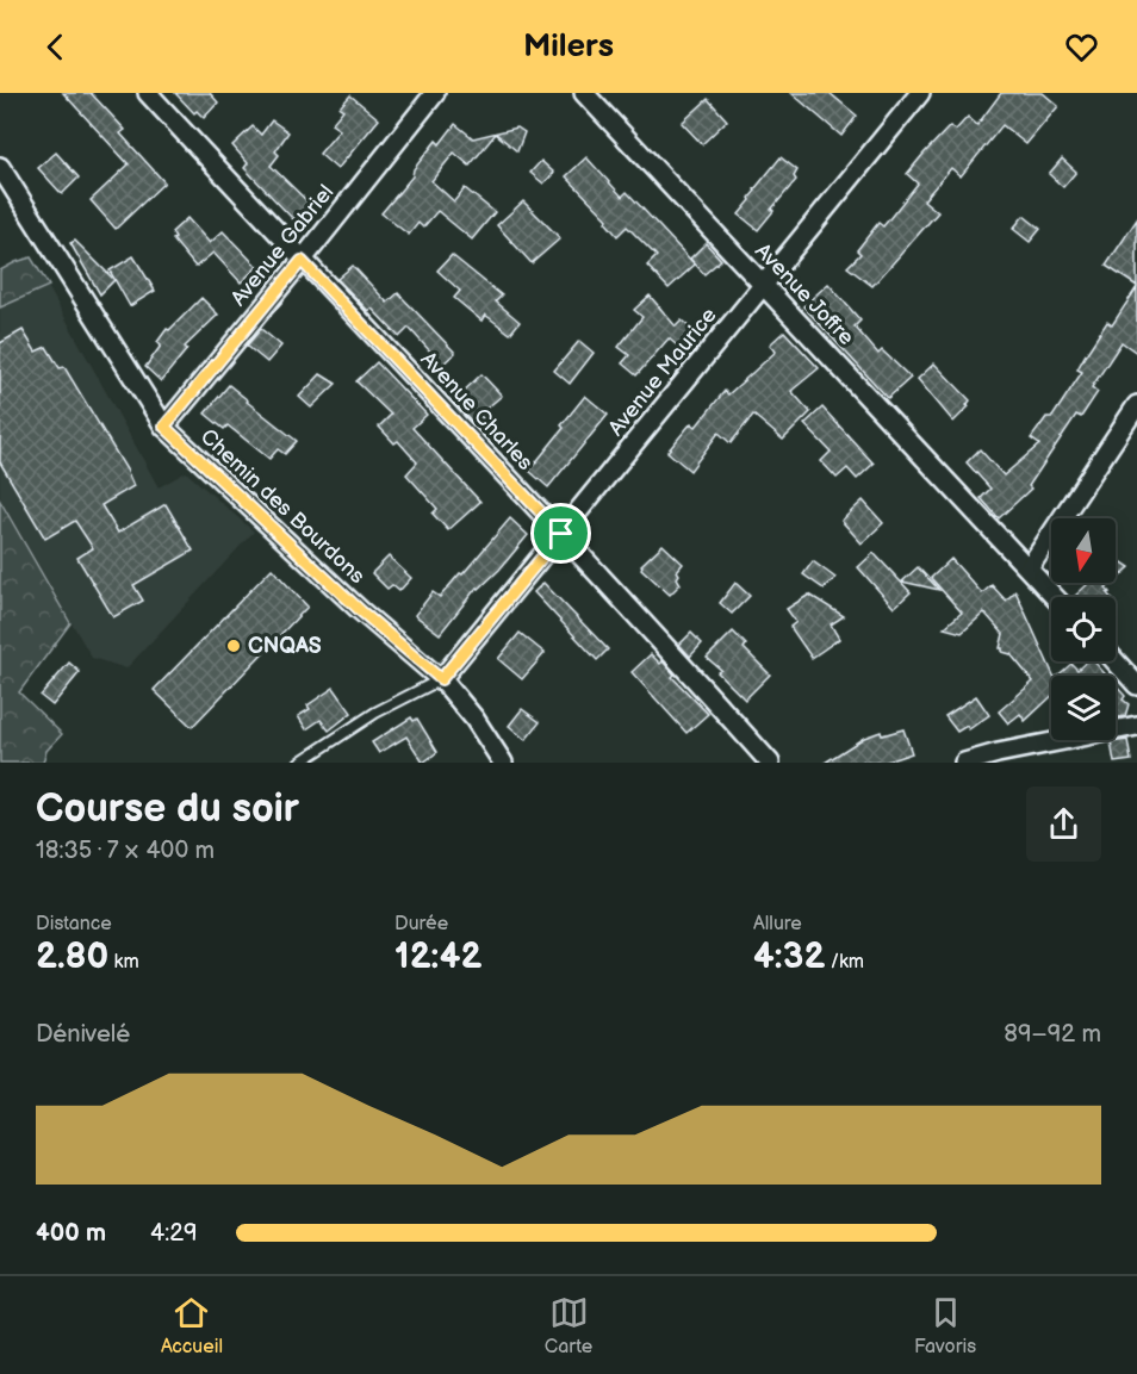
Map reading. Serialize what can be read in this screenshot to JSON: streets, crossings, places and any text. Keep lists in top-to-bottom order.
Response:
{
  "streets": {
    "street": [
      "Avenue Gabriel",
      "Avenue Joffre",
      "Avenue Maurice",
      "Avenue Charles",
      "Chemin des Bourdons"
    ]
  },
  "crossings": [
    ["Avenue Gabriel", "Avenue Charles"],
    ["Avenue Gabriel", "Chemin des Bourdons"],
    ["Avenue Joffre", "Avenue Maurice"],
    ["Avenue Maurice", "Avenue Charles"],
    ["Avenue Maurice", "Chemin des Bourdons"]
  ],
  "places": ["CNQAS"],
  "north": "bottom",
  "page": {
    "header": "Milers",
    "heading": ["Course du soir", "18:35 · 7 × 400 m"],
    "stats": [
      ["Distance", "2.80 km"],
      ["Durée", "12:42"],
      ["Allure", "4:32 /km"]
    ],
    "chart": ["Dénivelé", "89–92 m"],
    "list": [
      {
        "name": "400 m",
        "note": "4:29"
      }
    ],
    "tabs": ["Accueil", "Carte", "Favoris"]
  }
}
